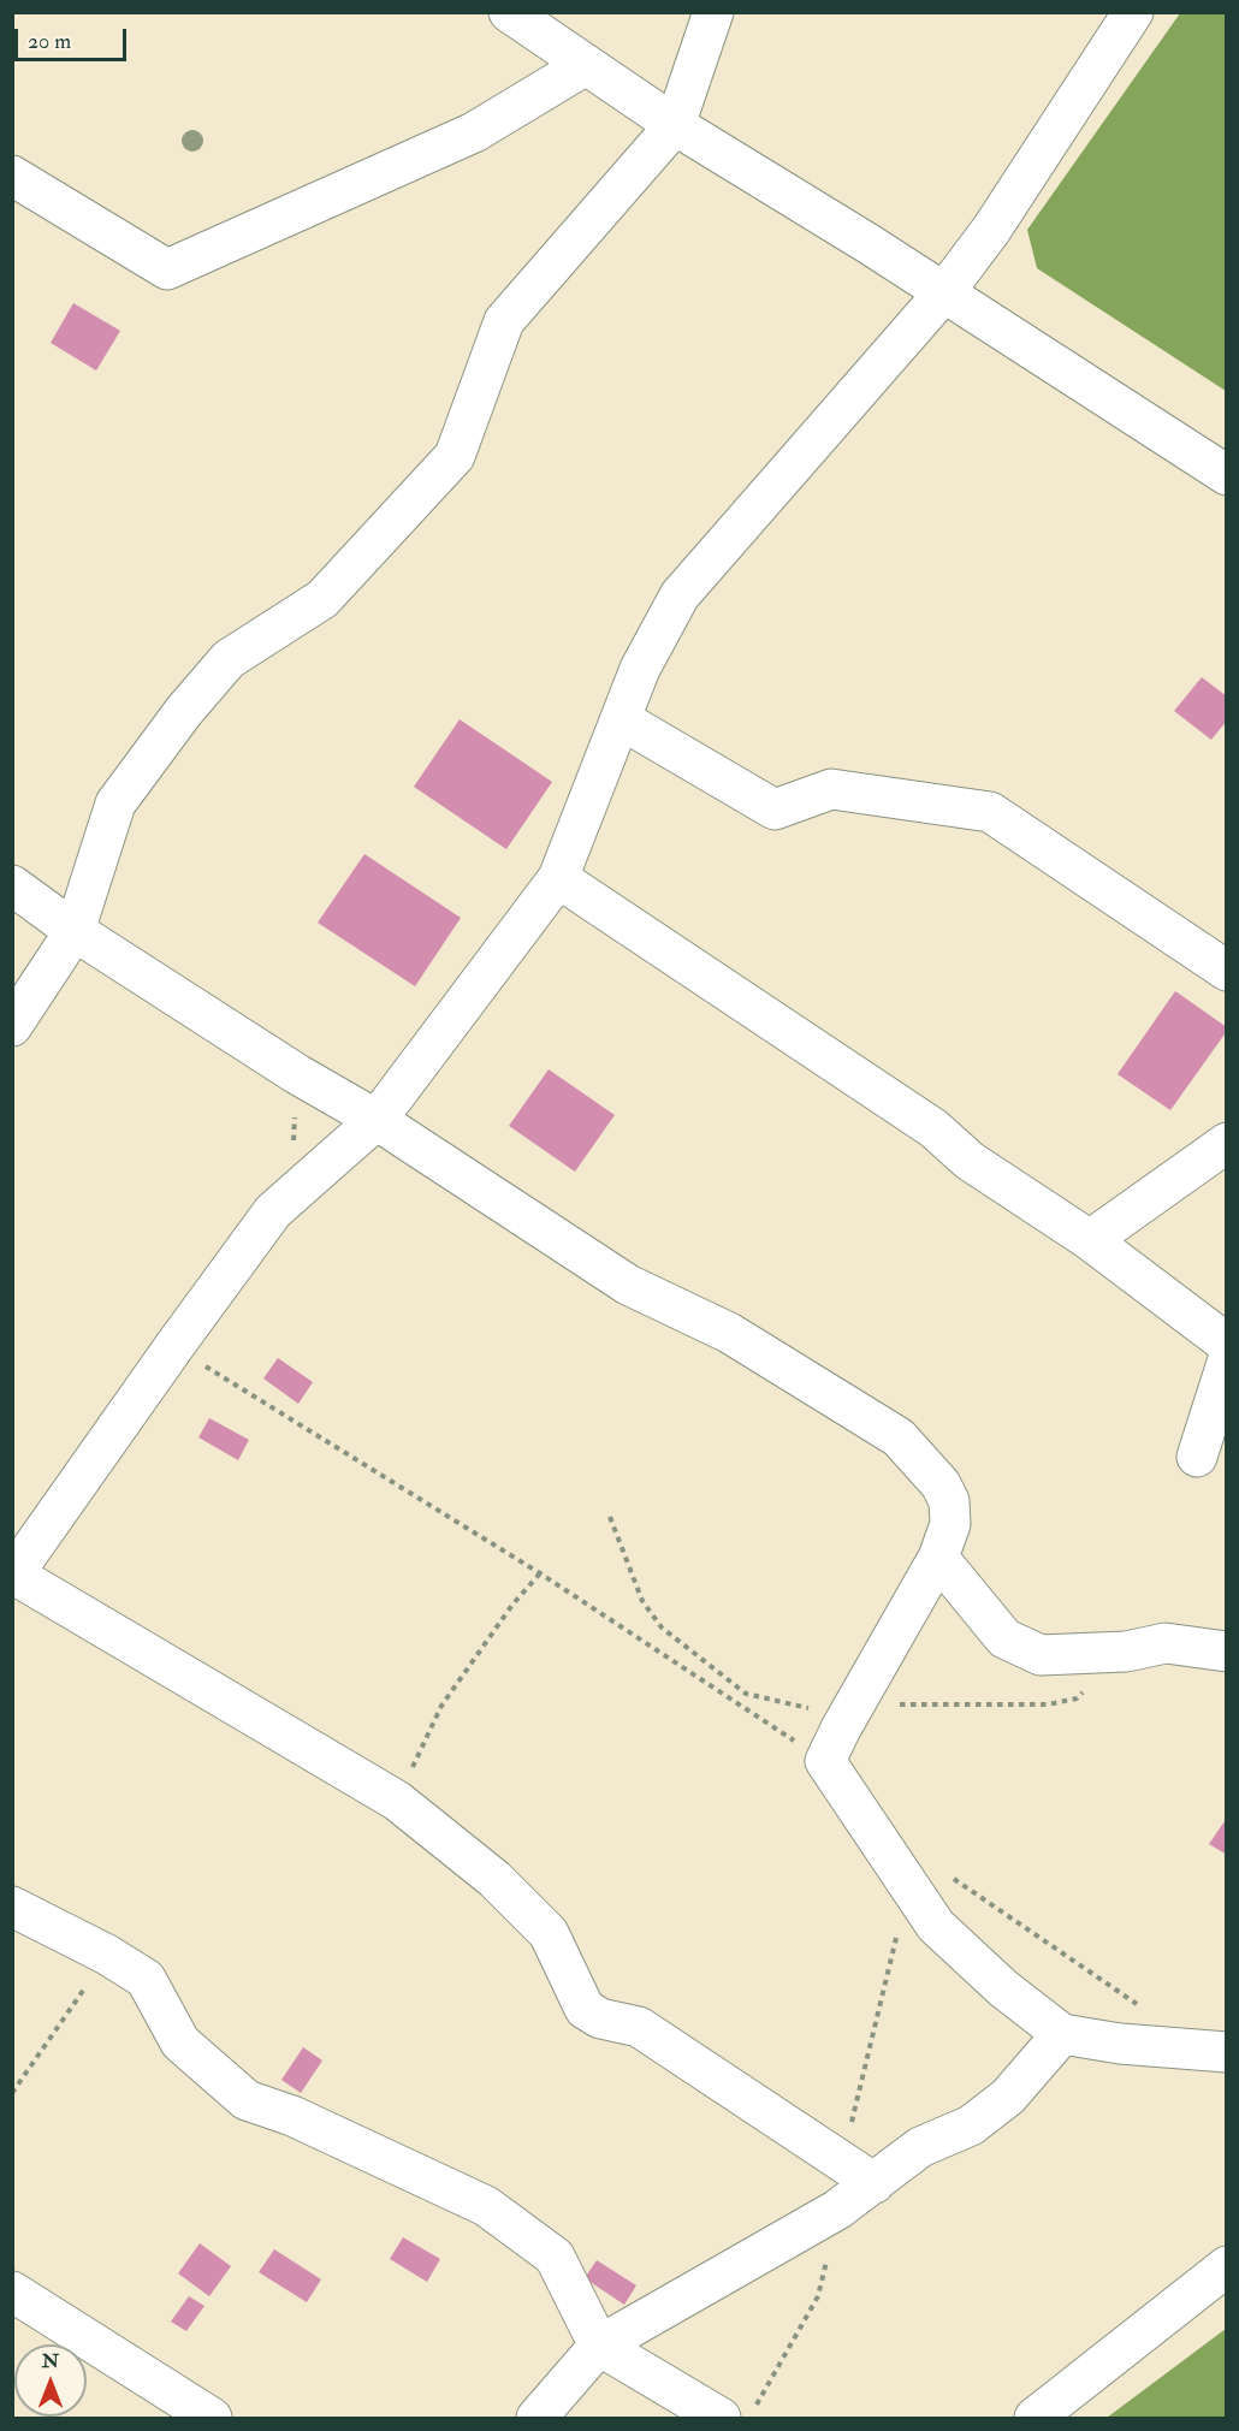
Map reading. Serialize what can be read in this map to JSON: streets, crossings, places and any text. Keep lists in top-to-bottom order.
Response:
{
  "scale_bar": "20 m",
  "north": "top"
}
